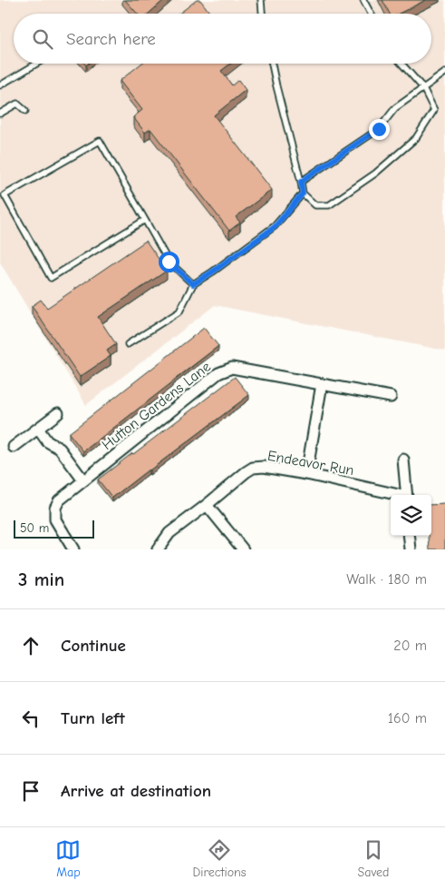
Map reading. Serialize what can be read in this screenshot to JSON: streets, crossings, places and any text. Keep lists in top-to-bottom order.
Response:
{
  "streets": {
    "street": ["Hutton Gardens Lane", "Endeavor Run"]
  },
  "scale_bar": "50 m",
  "page": {
    "search": "Search here",
    "scale": "50 m",
    "heading": ["3 min", "Walk · 180 m"],
    "list": [
      ["Continue", "20 m"],
      ["Turn left", "160 m"],
      "Arrive at destination"
    ],
    "nav": ["Map", "Directions", "Saved"]
  }
}
